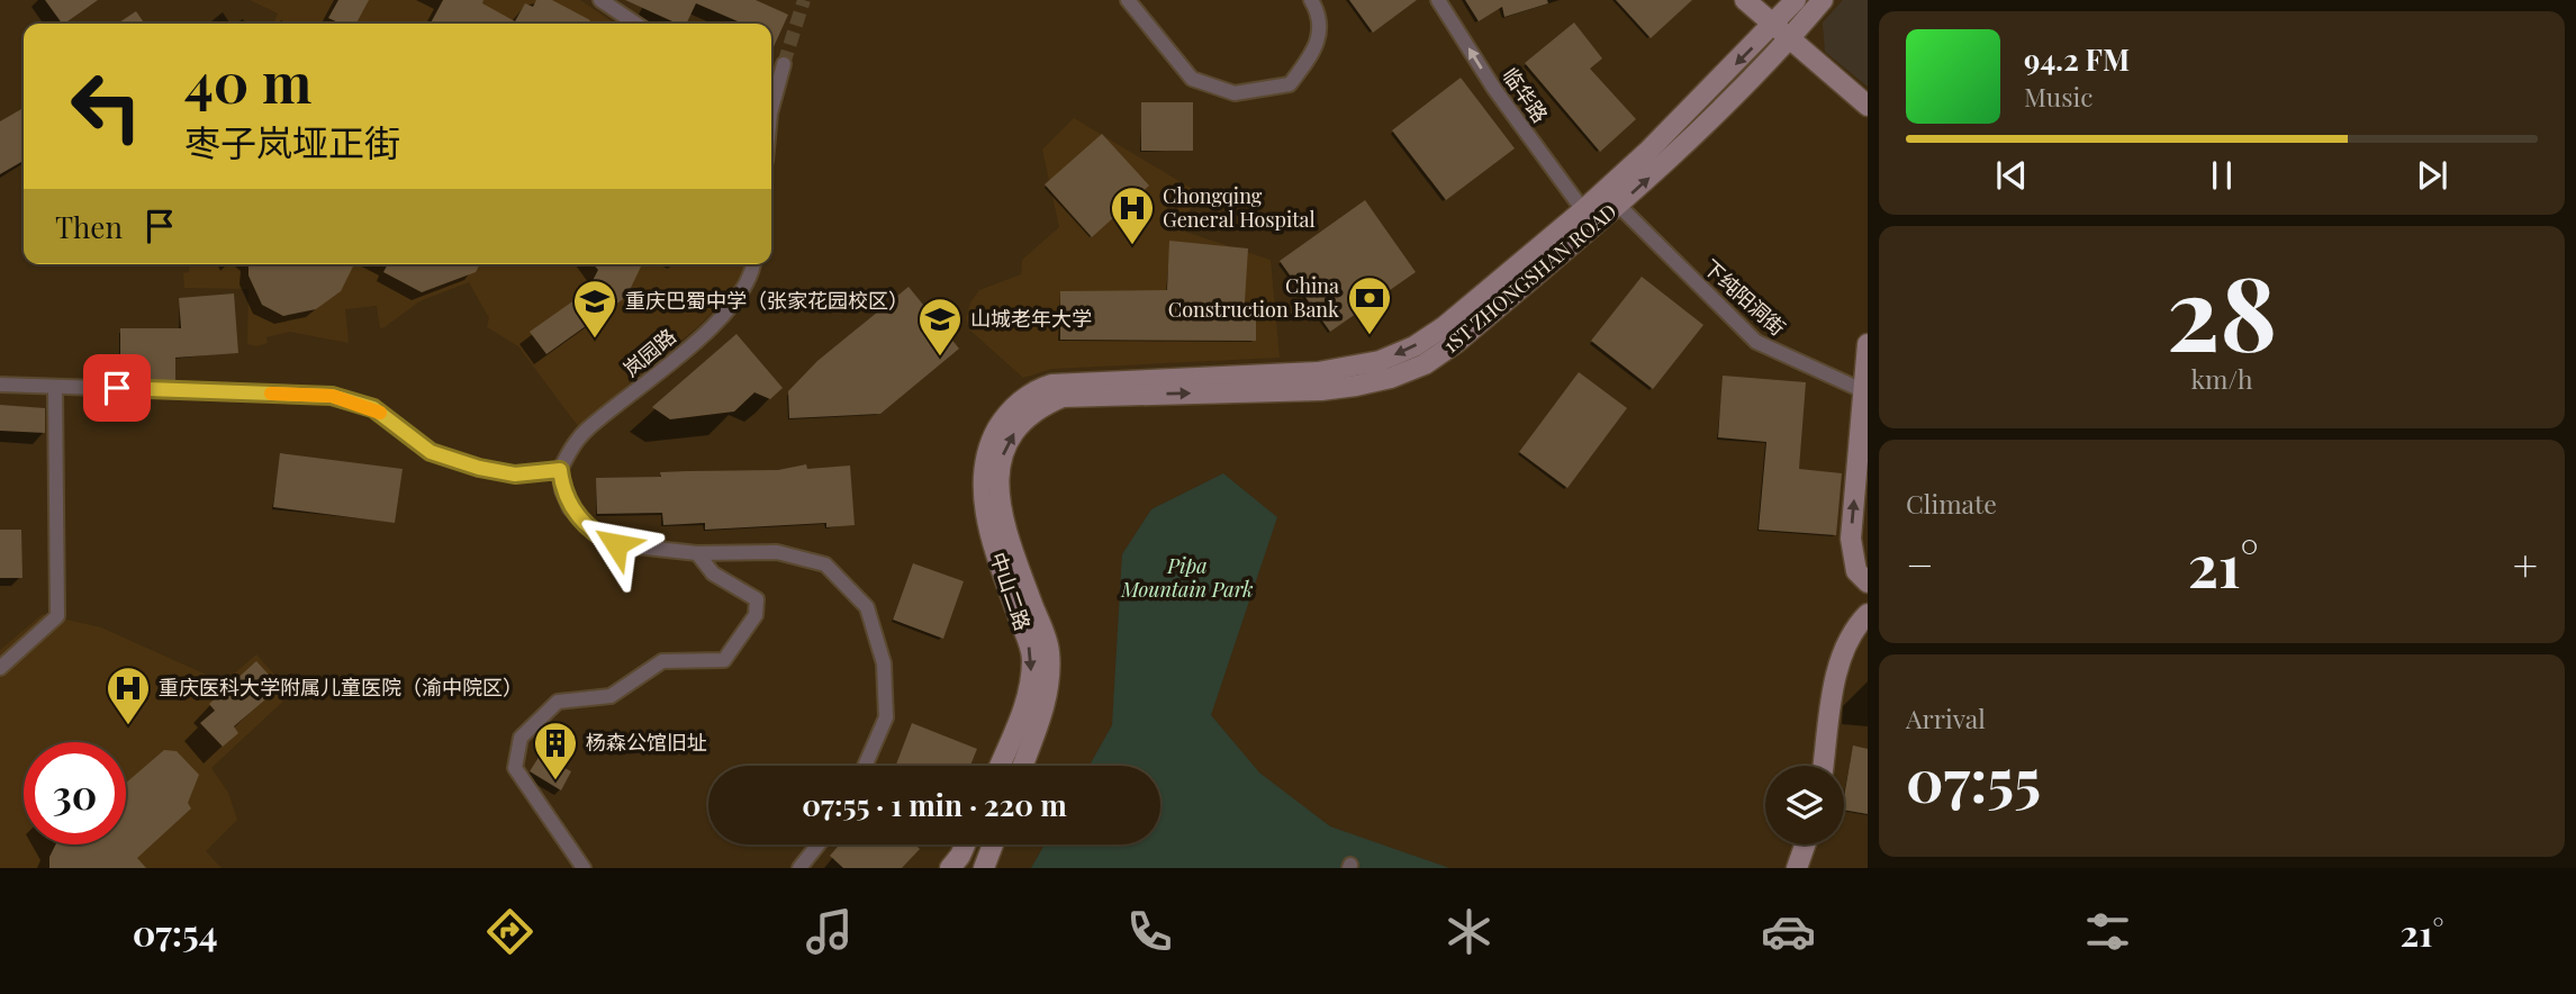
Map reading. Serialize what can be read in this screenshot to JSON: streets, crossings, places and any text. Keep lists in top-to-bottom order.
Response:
{
  "streets": {
    "main road": ["1ST ZHONGSHAN ROAD", "中山二路"],
    "street": ["临华路", "下纯阳洞街", "岚园路"]
  },
  "crossings": [
    ["临华路", "1ST ZHONGSHAN ROAD"],
    ["1ST ZHONGSHAN ROAD", "下纯阳洞街"],
    ["1ST ZHONGSHAN ROAD", "中山二路"]
  ],
  "one_way": ["临华路"],
  "parks": ["Pipa Mountain Park"],
  "places": {
    "hospital": ["Chongqing General Hospital", "重庆医科大学附属儿童医院（渝中院区）"],
    "bank": ["China Construction Bank"],
    "school or university": ["重庆巴蜀中学（张家花园校区）", "山城老年大学"],
    "building": ["杨森公馆旧址"]
  },
  "page": {
    "turn": ["40 m", "枣子岚垭正街"],
    "song": ["94.2 FM", "Music"],
    "then": "Then",
    "tile": [
      ["28", "km/h"],
      "Climate",
      ["Arrival", "07:55"]
    ],
    "heat": ["−", "21°", "+"],
    "limit": "30",
    "trip": "07:55 · 1 min · 220 m",
    "tabs": ["07:54", "21°"]
  }
}
